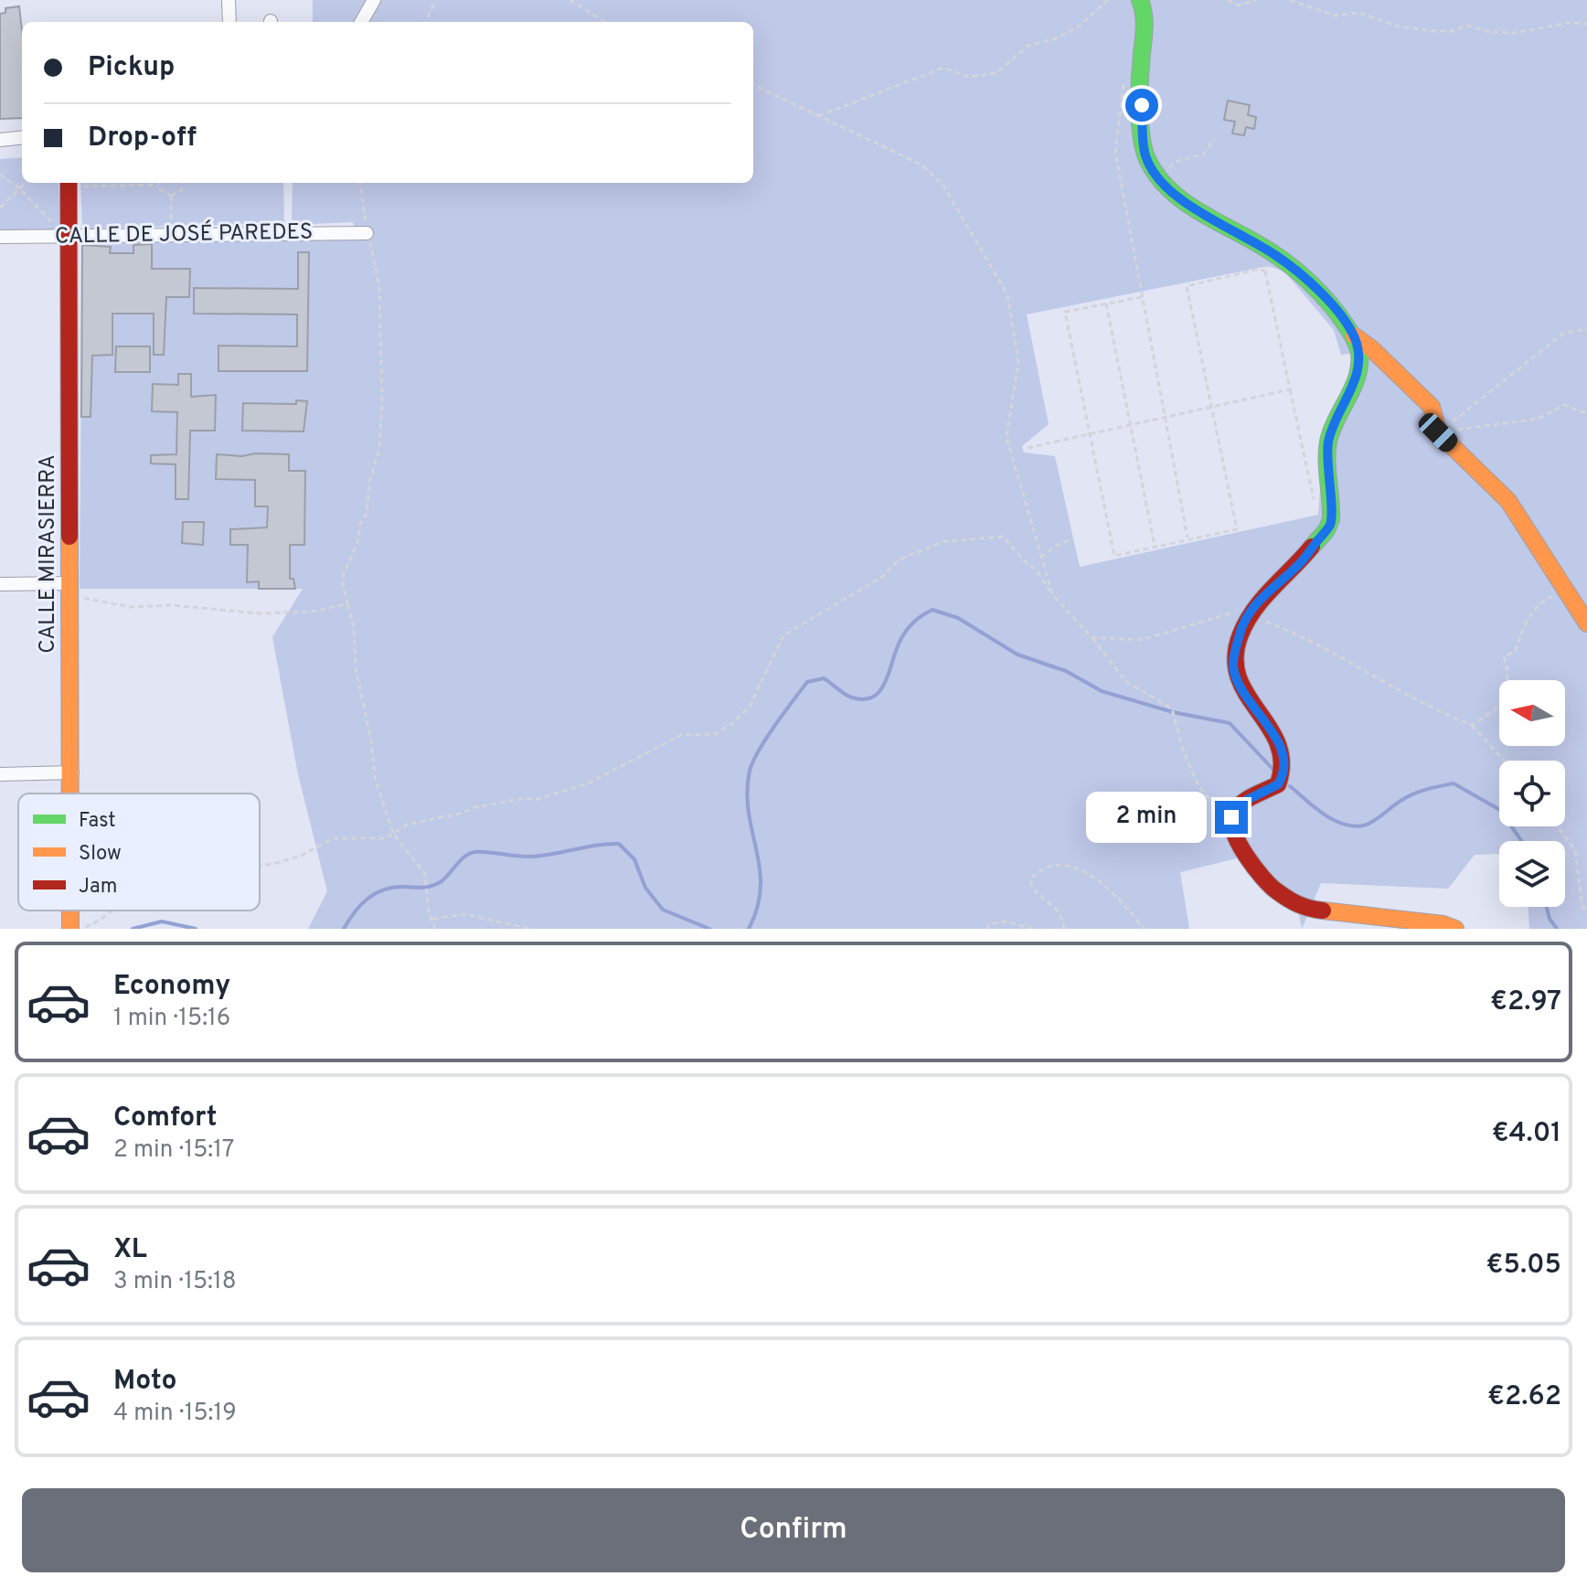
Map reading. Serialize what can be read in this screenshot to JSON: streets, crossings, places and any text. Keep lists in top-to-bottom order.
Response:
{
  "streets": {
    "street": ["CALLE DE JOSÉ PAREDES", "CALLE MIRASIERRA"]
  },
  "crossings": [
    ["CALLE DE JOSÉ PAREDES", "CALLE MIRASIERRA"]
  ],
  "legend": ["Fast", "Slow", "Jam"],
  "north": "left",
  "page": {
    "banner": ["Pickup", "Drop-off"],
    "bubble": "2 min",
    "list": [
      {
        "name": "Economy",
        "note": "1 min · 15:16",
        "value": "€2.97"
      },
      {
        "name": "Comfort",
        "note": "2 min · 15:17",
        "value": "€4.01"
      },
      {
        "name": "XL",
        "note": "3 min · 15:18",
        "value": "€5.05"
      },
      {
        "name": "Moto",
        "note": "4 min · 15:19",
        "value": "€2.62"
      }
    ],
    "buttons": "Confirm"
  }
}
